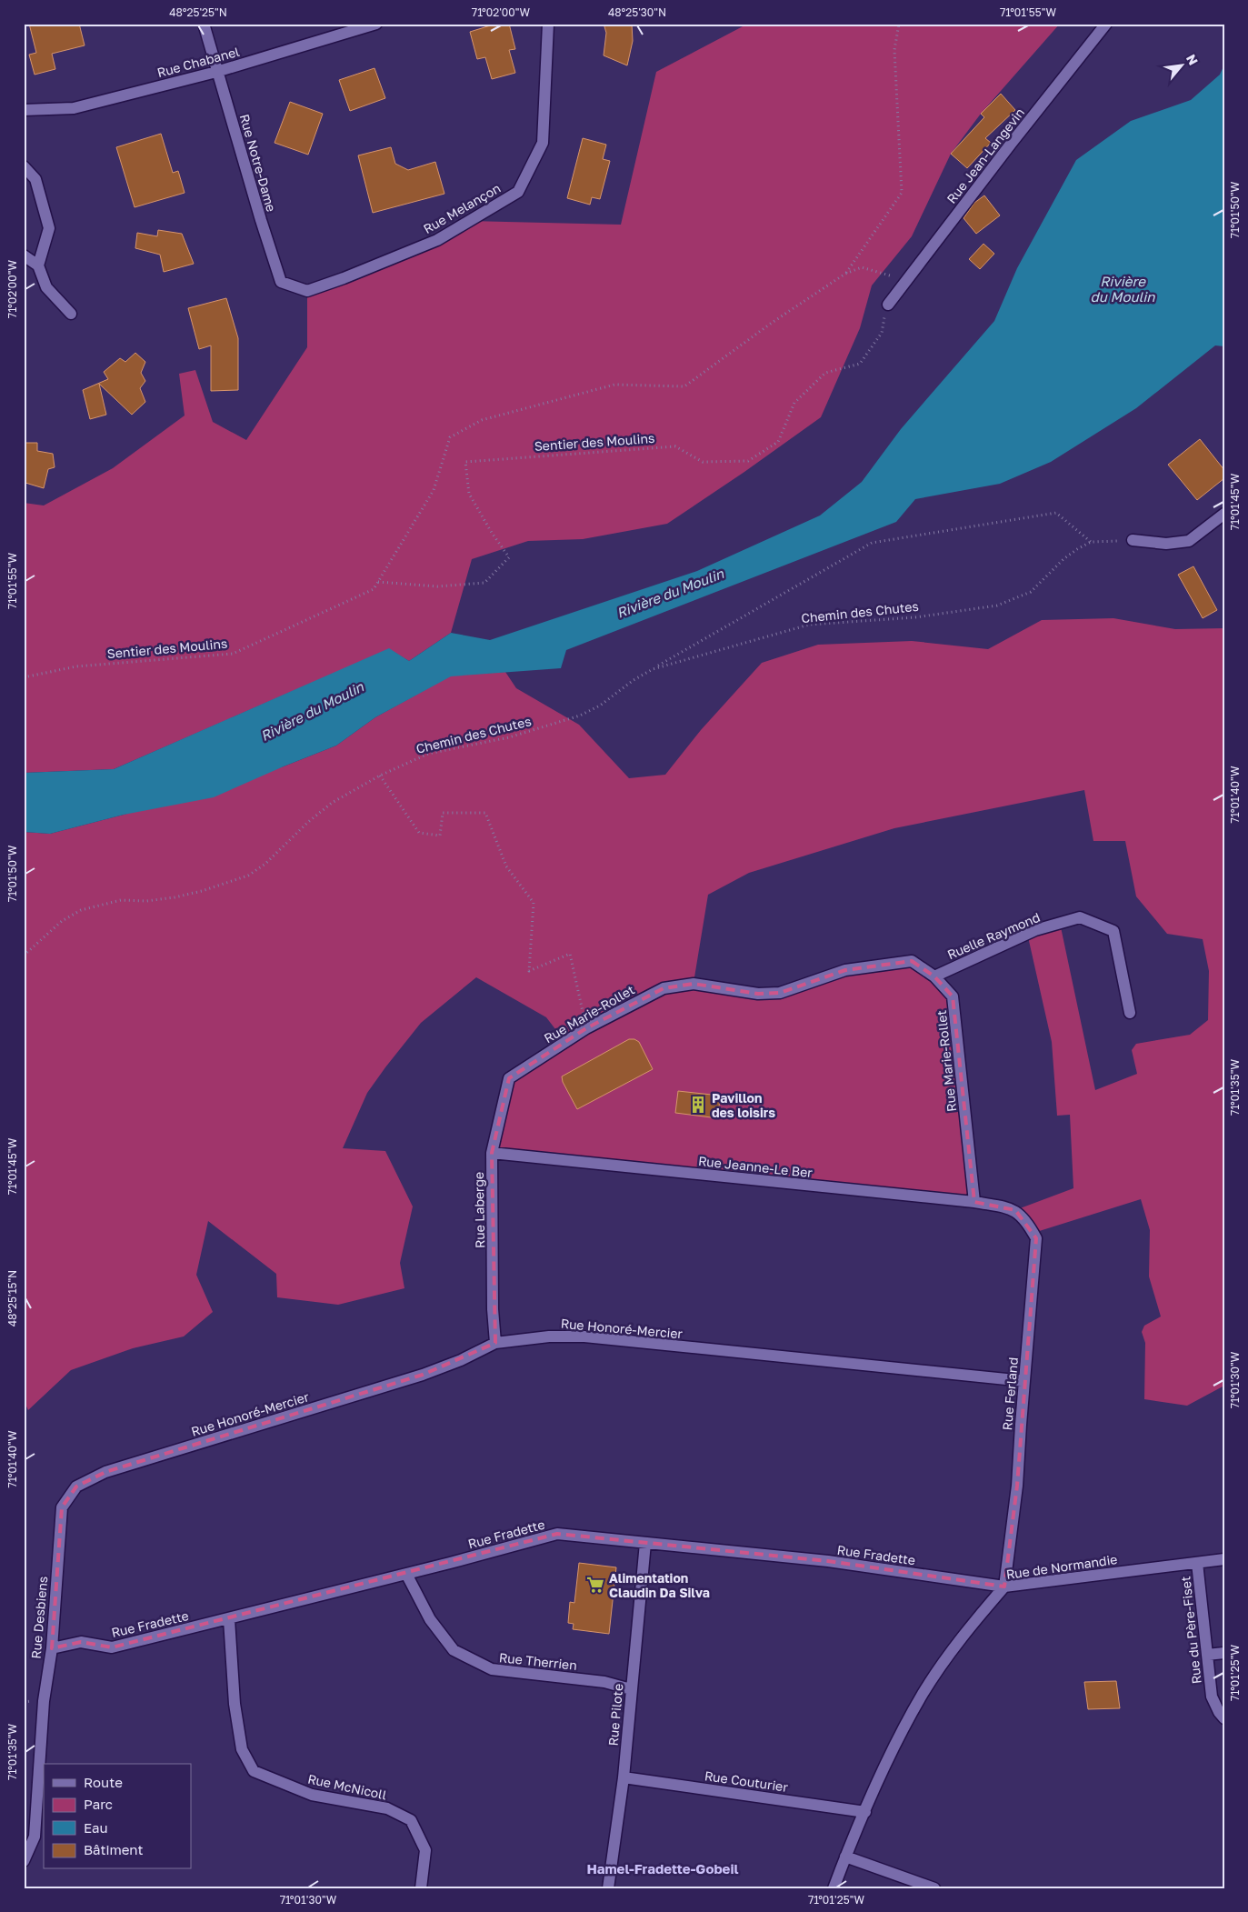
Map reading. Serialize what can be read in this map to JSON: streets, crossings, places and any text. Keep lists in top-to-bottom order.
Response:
{
  "streets": {
    "street": [
      "Rue Chabanel",
      "Rue Jean-Langevin",
      "Rue Notre-Dame",
      "Rue Melançon",
      "Ruelle Raymond",
      "Rue Marie-Rollet",
      "Rue Jeanne-Le Ber",
      "Rue Laberge",
      "Rue Honoré-Mercier",
      "Rue Ferland",
      "Rue Fradette",
      "Rue de Normandie",
      "Rue Desbiens",
      "Rue du Père-Fiset",
      "Rue Therrien",
      "Rue Pilote",
      "Rue Couturier",
      "Rue McNicoll"
    ],
    "path": ["Sentier des Moulins", "Chemin des Chutes"]
  },
  "crossings": [
    ["Rue Chabanel", "Rue Notre-Dame"],
    ["Rue Jean-Langevin", "Sentier des Moulins"],
    ["Rue Notre-Dame", "Rue Melançon"],
    ["Ruelle Raymond", "Rue Marie-Rollet"],
    ["Rue Marie-Rollet", "Rue Jeanne-Le Ber"],
    ["Rue Marie-Rollet", "Rue Laberge"],
    ["Rue Jeanne-Le Ber", "Rue Laberge"],
    ["Rue Jeanne-Le Ber", "Rue Ferland"],
    ["Rue Laberge", "Rue Honoré-Mercier"],
    ["Rue Honoré-Mercier", "Rue Ferland"],
    ["Rue Honoré-Mercier", "Rue Desbiens"],
    ["Rue Ferland", "Rue Fradette"],
    ["Rue Ferland", "Rue de Normandie"],
    ["Rue Fradette", "Rue de Normandie"],
    ["Rue Fradette", "Rue Desbiens"],
    ["Rue Fradette", "Rue Therrien"],
    ["Rue Fradette", "Rue Pilote"],
    ["Rue Fradette", "Rue McNicoll"],
    ["Rue de Normandie", "Rue du Père-Fiset"],
    ["Rue de Normandie", "Rue Couturier"],
    ["Rue Therrien", "Rue Pilote"],
    ["Rue Pilote", "Rue Couturier"]
  ],
  "districts": ["Hamel-Fradette-Gobeil"],
  "water": ["Rivière du Moulin"],
  "places": {
    "building": ["Pavillon des loisirs"],
    "supermarket": ["Alimentation Claudin Da Silva"]
  },
  "legend": [
    "Route",
    "Parc",
    "Eau",
    "Bâtiment"
  ],
  "north": "top right",
  "coordinates": [
    "48°25'25\"N",
    "71°02'00\"W",
    "48°25'30\"N",
    "71°01'55\"W",
    "71°01'50\"W",
    "71°01'45\"W",
    "71°01'40\"W",
    "71°01'35\"W",
    "48°25'15\"N",
    "71°01'30\"W",
    "71°01'25\"W"
  ]
}
